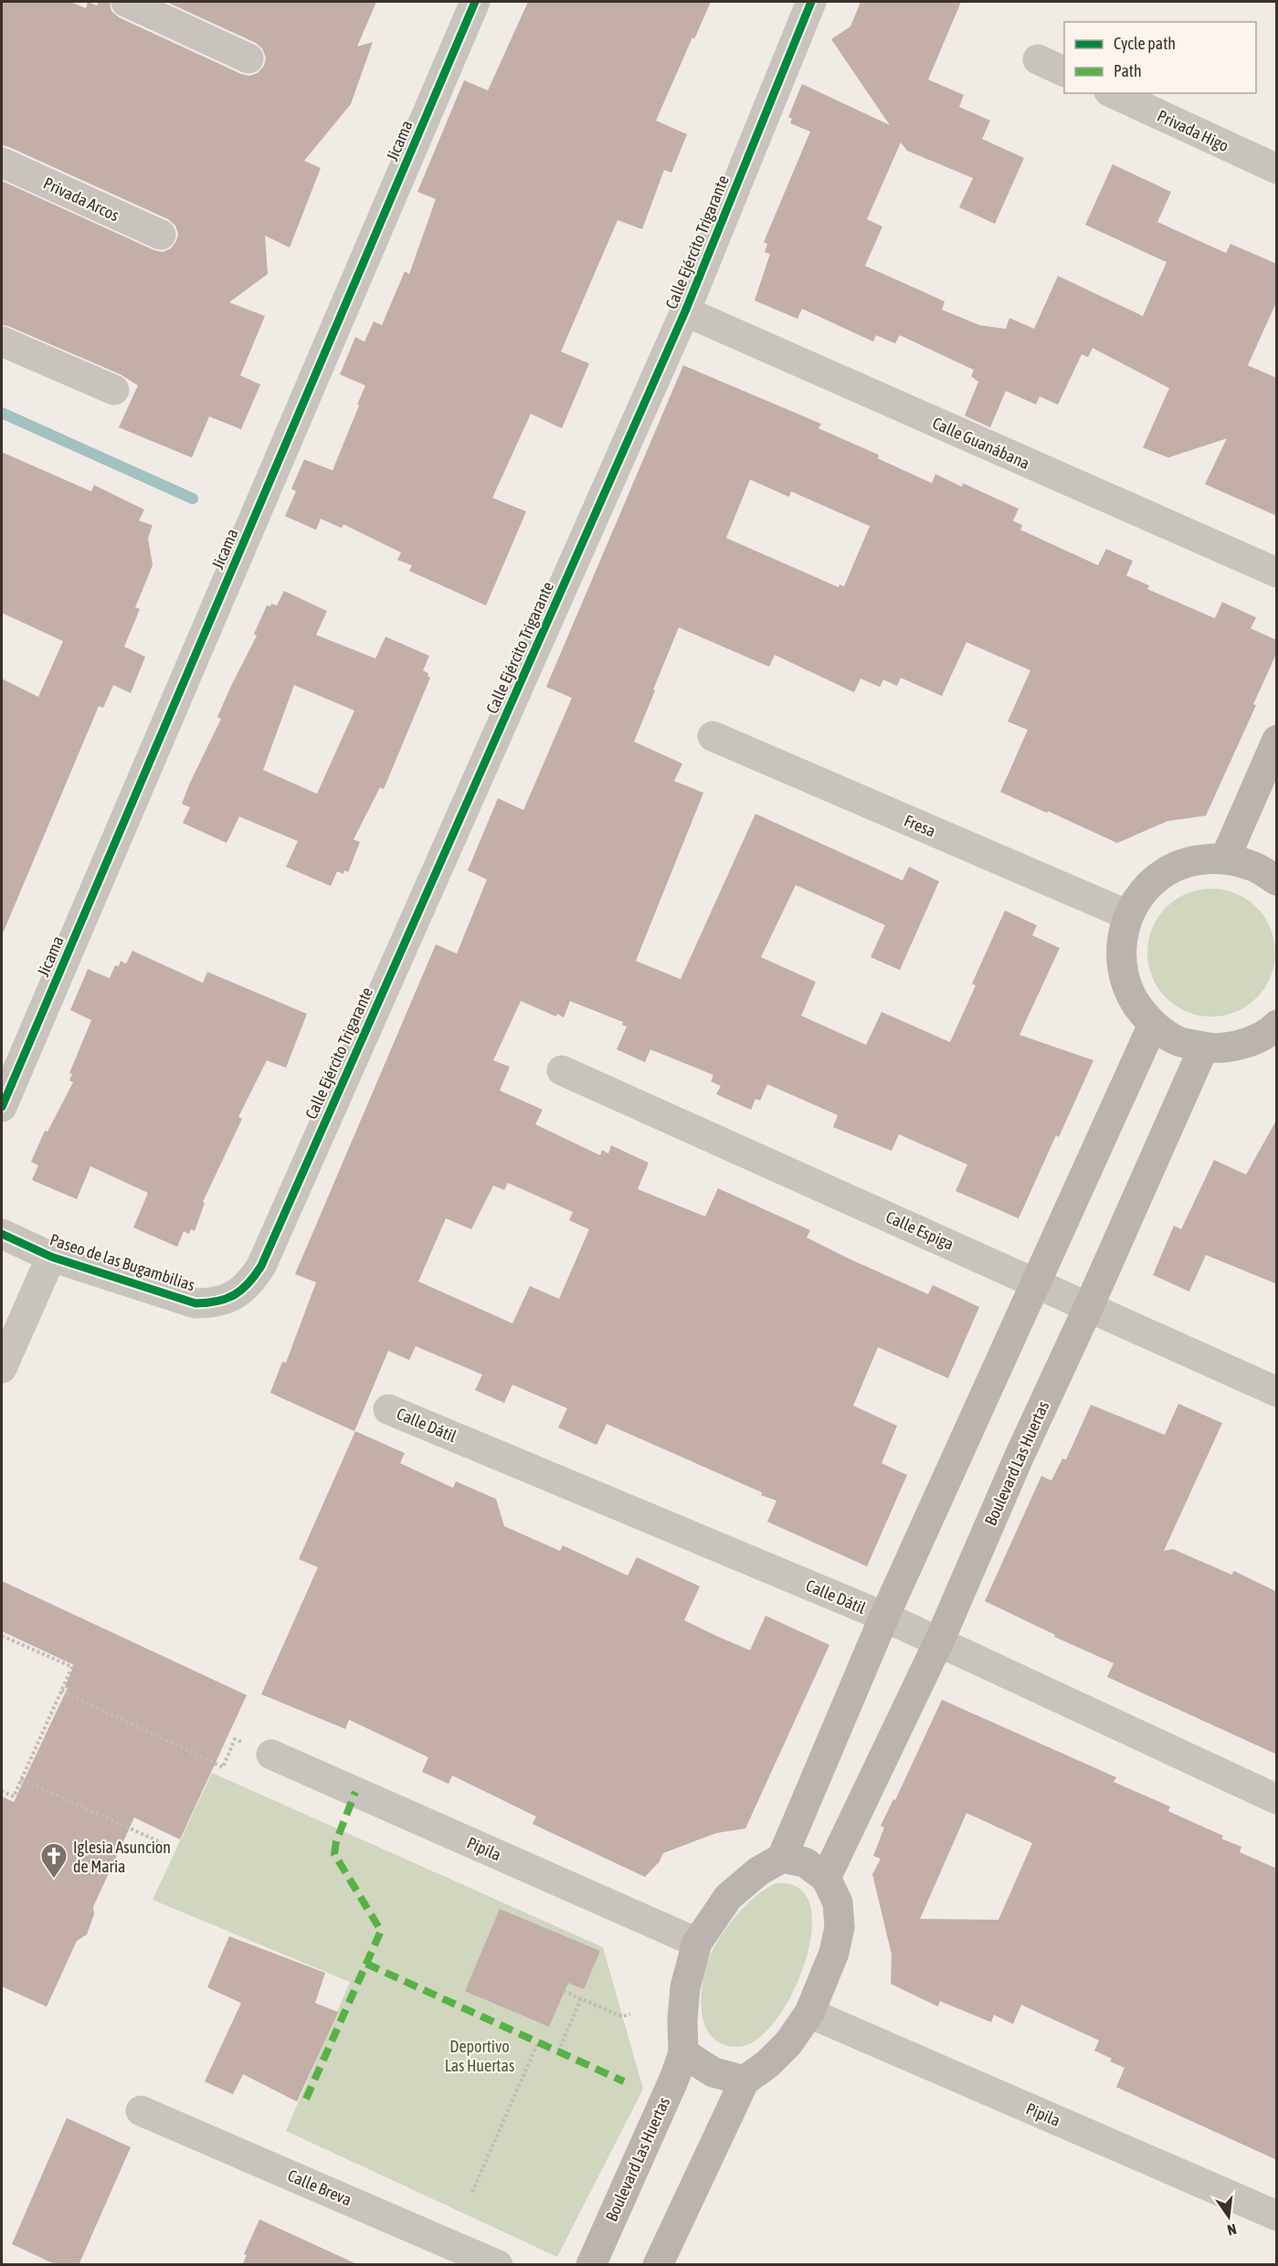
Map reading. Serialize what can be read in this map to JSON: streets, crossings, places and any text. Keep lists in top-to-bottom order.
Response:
{
  "streets": {
    "main road": ["Boulevard Las Huertas"],
    "street": [
      "Privada Higo",
      "Jicama",
      "Privada Arcos",
      "Calle Ejército Trigarante",
      "Calle Guanábana",
      "Fresa",
      "Calle Espiga",
      "Paseo de las Bugambilias",
      "Calle Dátil",
      "Pipila",
      "Calle Breva"
    ]
  },
  "crossings": [
    ["Calle Ejército Trigarante", "Calle Guanábana"],
    ["Calle Ejército Trigarante", "Paseo de las Bugambilias"],
    ["Calle Espiga", "Boulevard Las Huertas"],
    ["Calle Dátil", "Boulevard Las Huertas"],
    ["Boulevard Las Huertas", "Pipila"]
  ],
  "parks": ["Deportivo Las Huertas"],
  "places": {
    "church": ["Iglesia Asuncion de Maria"]
  },
  "legend": ["Cycle path", "Path"],
  "north": "bottom"
}
